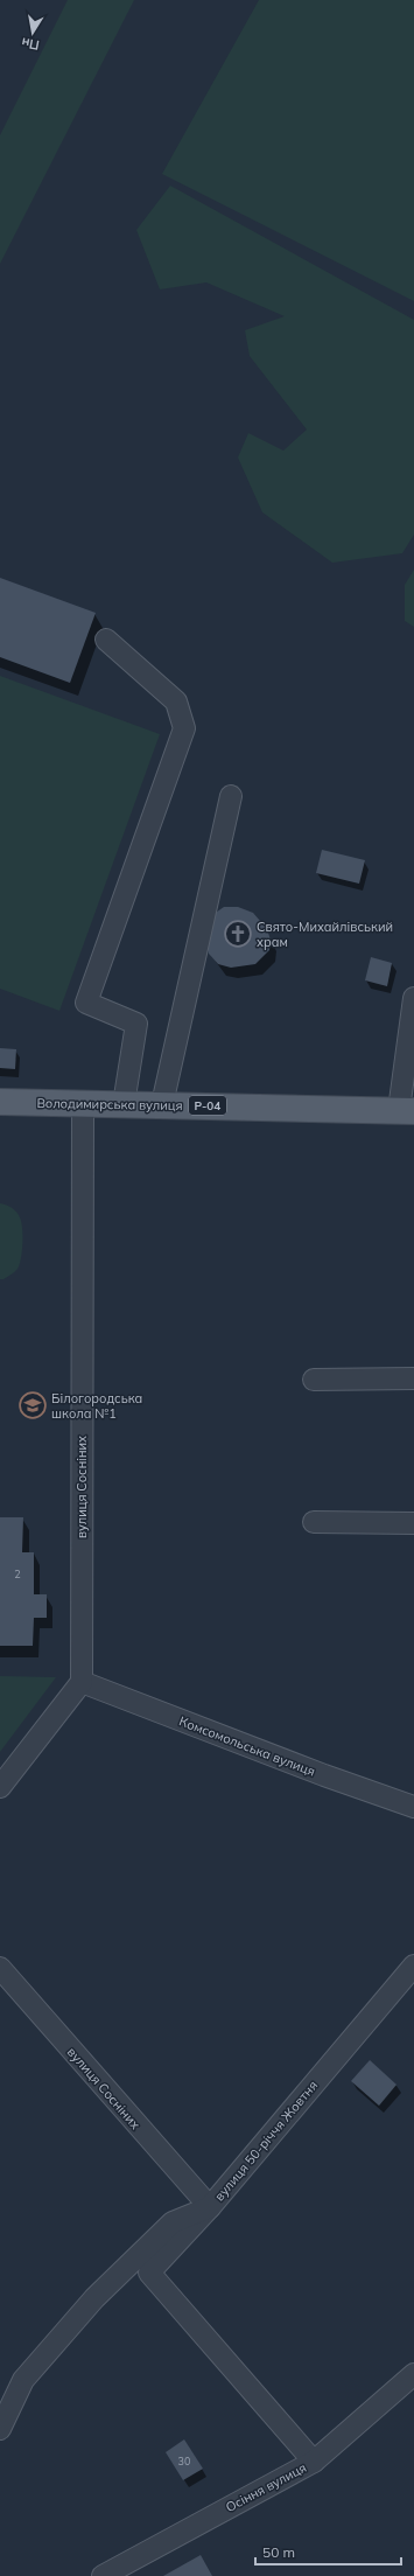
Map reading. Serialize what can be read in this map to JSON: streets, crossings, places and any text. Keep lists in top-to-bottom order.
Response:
{
  "streets": {
    "main road": ["Володимирська вулиця", "Р-04"],
    "street": [
      "вулиця Сосніних",
      "Комсомольська вулиця",
      "вулиця 50-річчя Жовтня",
      "Осіння вулиця"
    ]
  },
  "crossings": [
    ["Володимирська вулиця", "вулиця Сосніних"],
    ["вулиця Сосніних", "Комсомольська вулиця"],
    ["вулиця Сосніних", "вулиця 50-річчя Жовтня"]
  ],
  "places": {
    "church": ["Свято-Михайлівський храм"],
    "school or university": ["Білогородська школа №1"]
  },
  "house_numbers": ["2", "30"],
  "scale_bar": "50 m",
  "north": "bottom"
}
